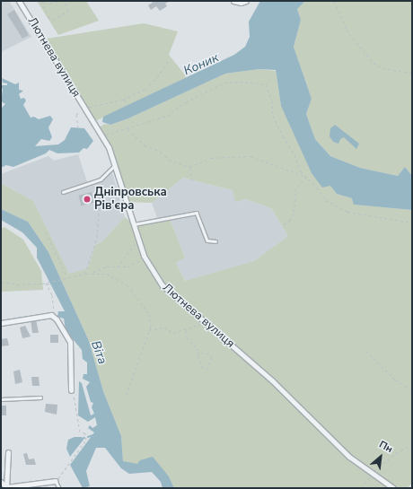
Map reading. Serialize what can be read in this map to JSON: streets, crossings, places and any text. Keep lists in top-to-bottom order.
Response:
{
  "streets": {
    "street": ["Лютнева вулиця"]
  },
  "water": ["Коник", "Віта"],
  "places": ["Дніпровська Рів'єра"],
  "north": "top right"
}
